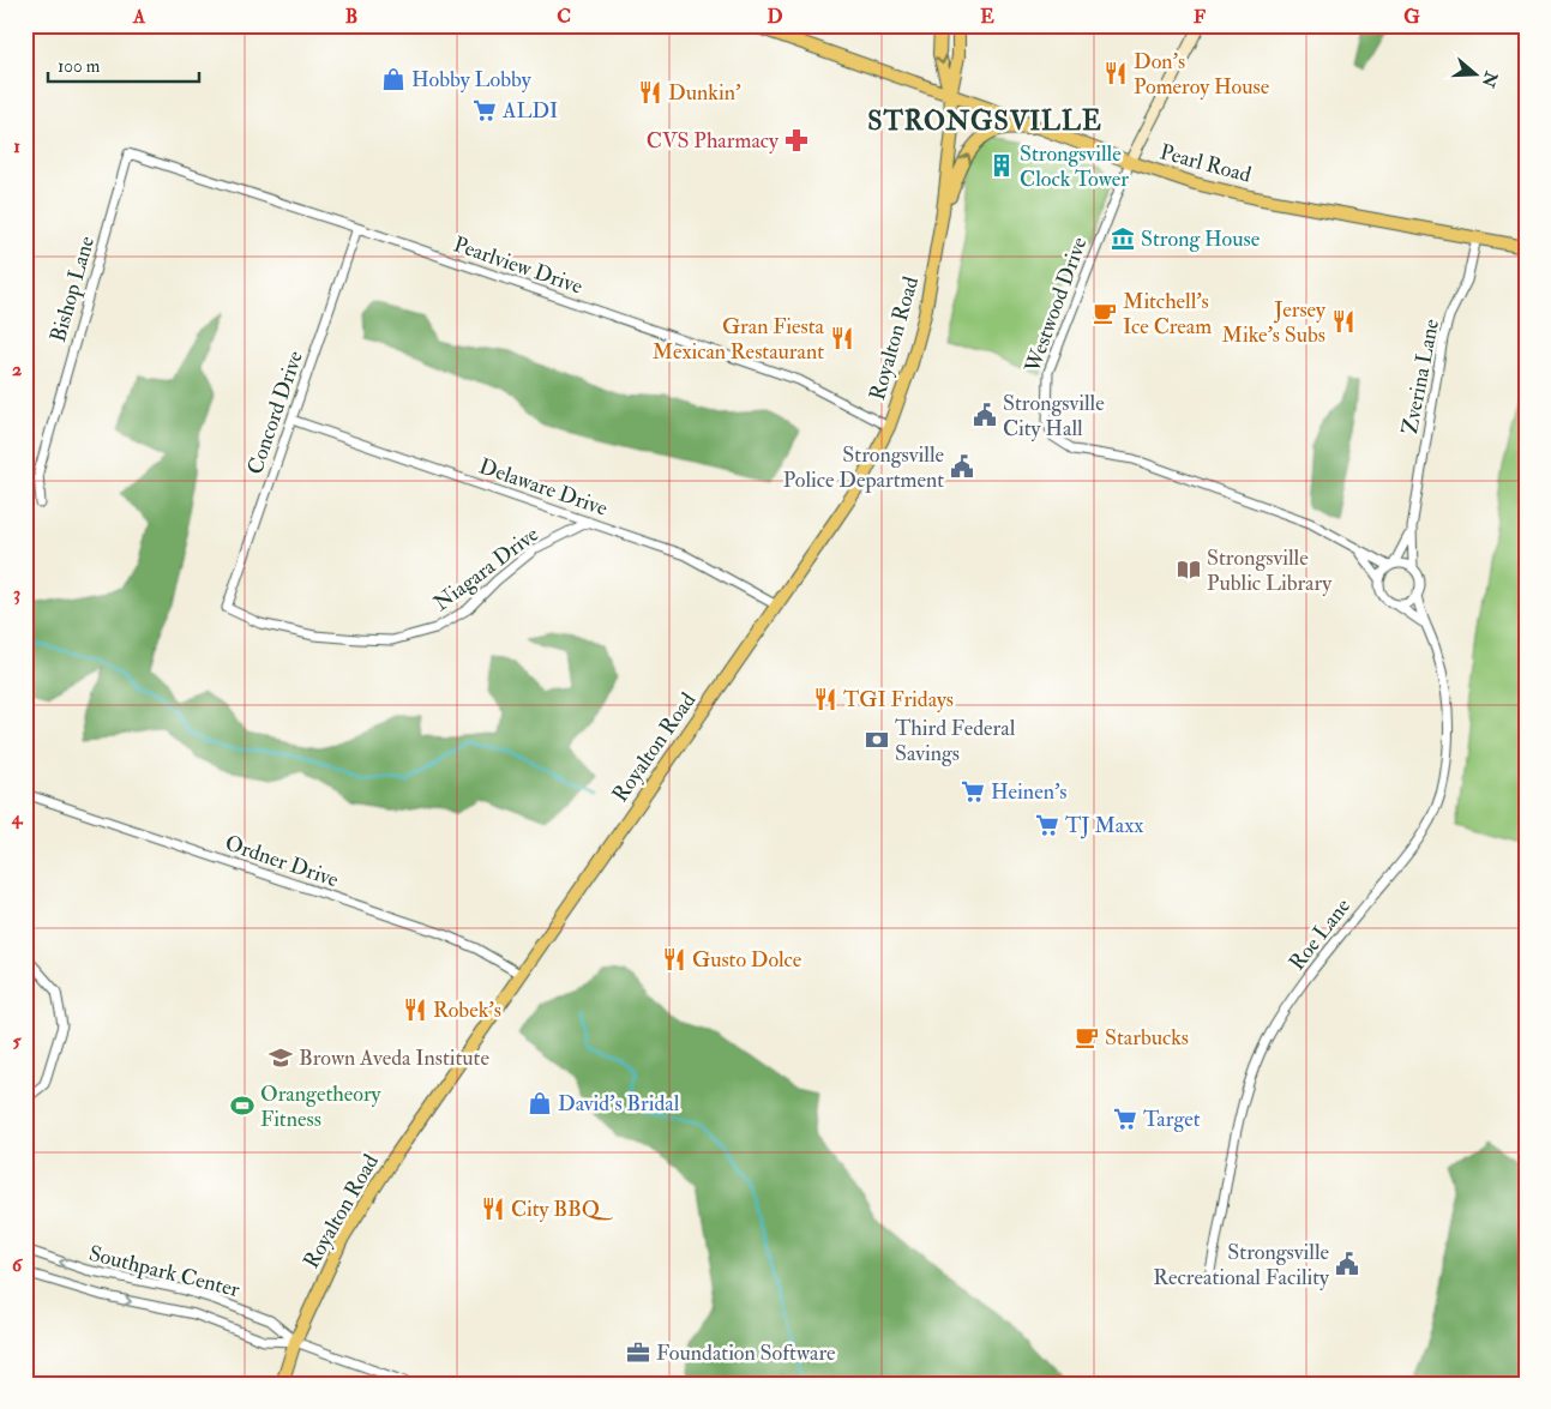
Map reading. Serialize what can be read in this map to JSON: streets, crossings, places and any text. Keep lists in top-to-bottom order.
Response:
{
  "streets": {
    "main road": ["Pearl Road", "Royalton Road"],
    "street": [
      "Pearlview Drive",
      "Bishop Lane",
      "Westwood Drive",
      "Zverina Lane",
      "Concord Drive",
      "Delaware Drive",
      "Niagara Drive",
      "Ordner Drive",
      "Roe Lane",
      "Southpark Center"
    ]
  },
  "crossings": [
    ["Pearl Road", "Westwood Drive"],
    ["Pearl Road", "Royalton Road"],
    ["Pearl Road", "Zverina Lane"],
    ["Pearlview Drive", "Bishop Lane"],
    ["Pearlview Drive", "Royalton Road"],
    ["Pearlview Drive", "Concord Drive"],
    ["Westwood Drive", "Zverina Lane"],
    ["Westwood Drive", "Roe Lane"],
    ["Royalton Road", "Delaware Drive"],
    ["Royalton Road", "Ordner Drive"],
    ["Royalton Road", "Southpark Center"],
    ["Zverina Lane", "Roe Lane"],
    ["Concord Drive", "Delaware Drive"],
    ["Concord Drive", "Niagara Drive"],
    ["Delaware Drive", "Niagara Drive"]
  ],
  "districts": ["STRONGSVILLE"],
  "places": {
    "restaurant": [
      "Don's Pomeroy House",
      "Dunkin'",
      "Jersey Mike's Subs",
      "Gran Fiesta Mexican Restaurant",
      "TGI Fridays",
      "Gusto Dolce",
      "Robek's",
      "City BBQ"
    ],
    "shop": ["Hobby Lobby", "David's Bridal"],
    "supermarket": [
      "ALDI",
      "Heinen's",
      "TJ Maxx",
      "Target"
    ],
    "pharmacy": ["CVS Pharmacy"],
    "building": ["Strongsville Clock Tower"],
    "museum": ["Strong House"],
    "cafe": ["Mitchell’s Ice Cream", "Starbucks"],
    "public building": ["Strongsville City Hall", "Strongsville Police Department", "Strongsville Recreational Facility"],
    "library": ["Strongsville Public Library"],
    "bank": ["Third Federal Savings"],
    "school or university": ["Brown Aveda Institute"],
    "sports": ["Orangetheory Fitness"],
    "office": ["Foundation Software"]
  },
  "scale_bar": "100 m",
  "north": "right",
  "grid": {
    "columns": [
      "A",
      "B",
      "C",
      "D",
      "E",
      "F",
      "G"
    ],
    "rows": [
      "1",
      "2",
      "3",
      "4",
      "5",
      "6"
    ]
  }
}
